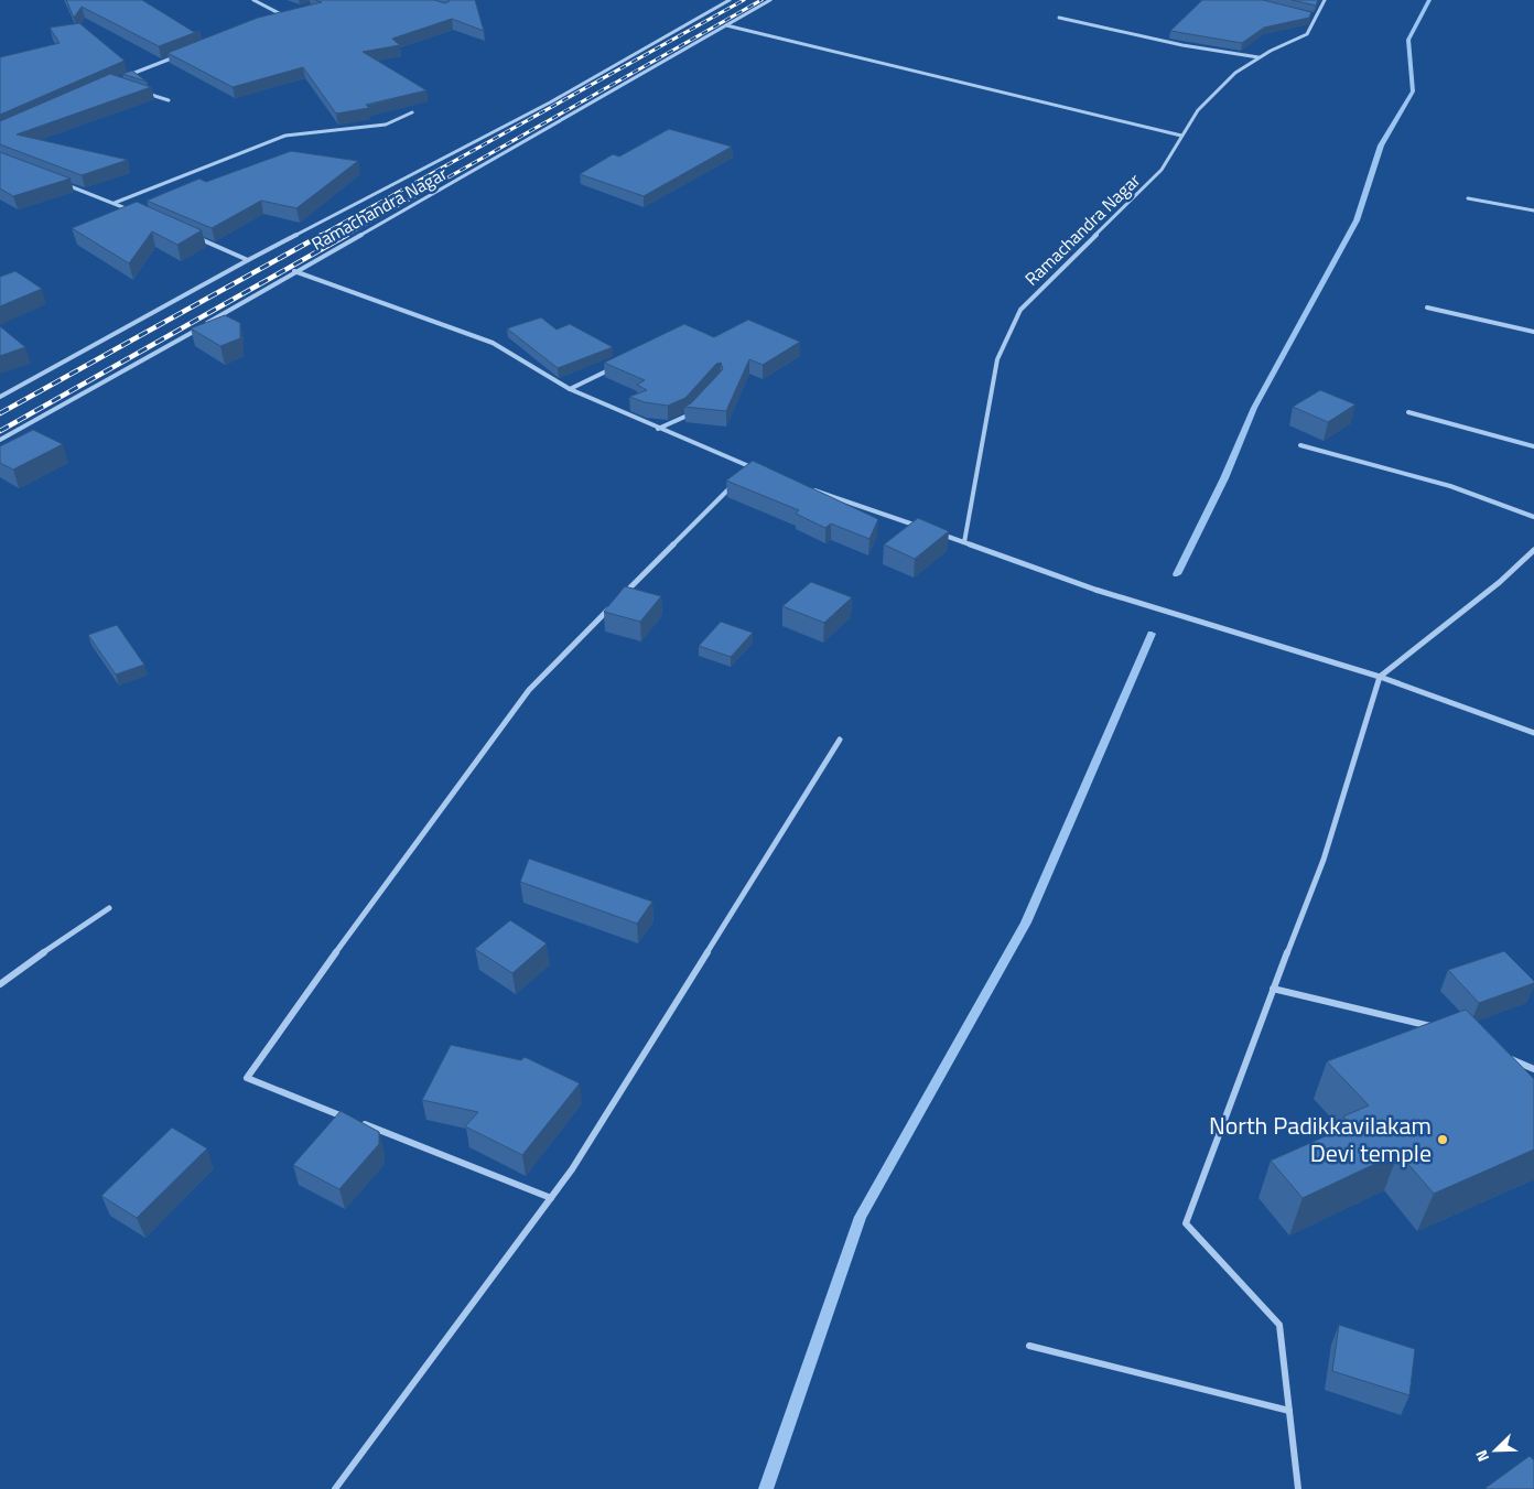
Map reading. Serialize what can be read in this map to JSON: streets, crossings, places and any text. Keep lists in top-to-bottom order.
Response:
{
  "streets": {
    "street": ["Ramachandra Nagar"]
  },
  "places": ["North Padikkavilakam Devi temple"],
  "north": "bottom left"
}
